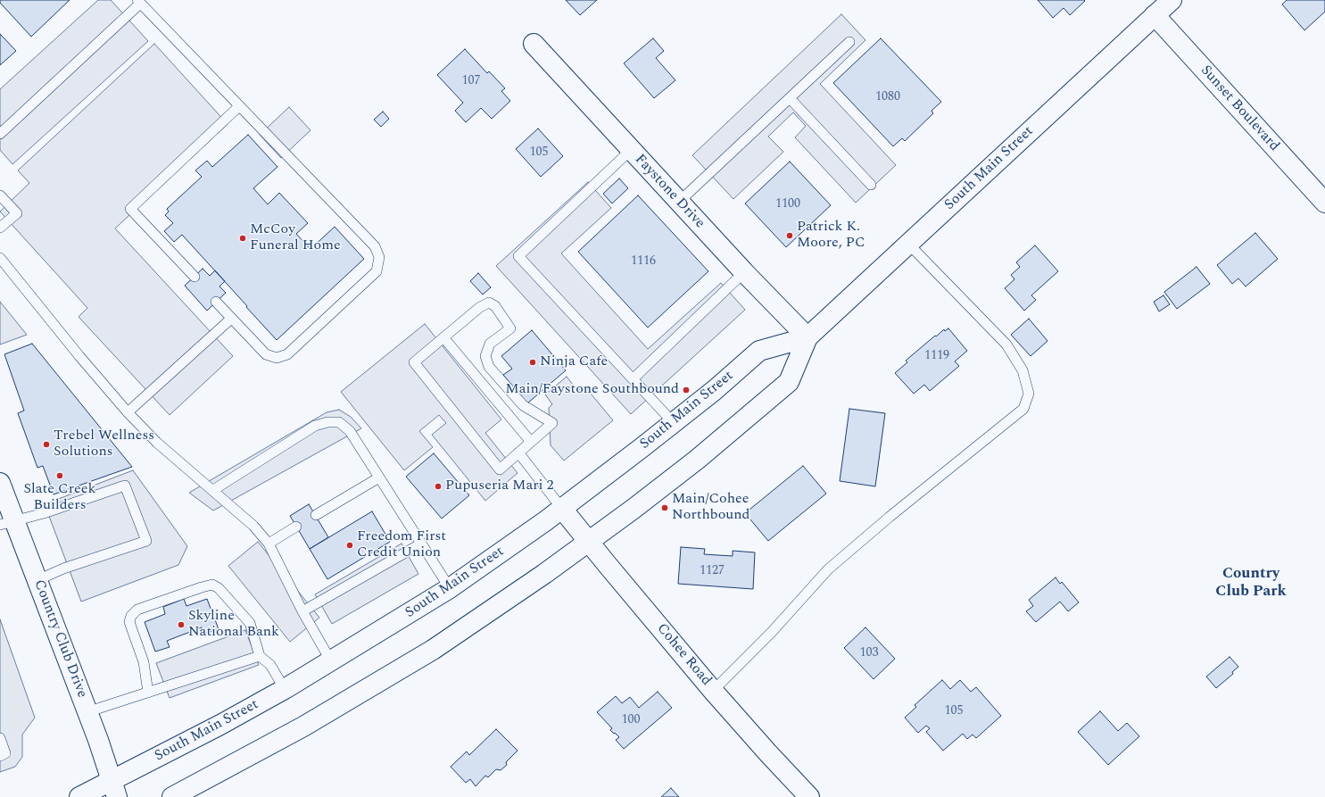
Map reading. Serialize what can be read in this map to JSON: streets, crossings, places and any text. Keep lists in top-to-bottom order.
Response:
{
  "streets": {
    "main road": [
      "Sunset Boulevard",
      "South Main Street",
      "Faystone Drive",
      "Country Club Drive",
      "Cohee Road"
    ]
  },
  "crossings": [
    ["Sunset Boulevard", "South Main Street"],
    ["South Main Street", "Faystone Drive"],
    ["South Main Street", "Country Club Drive"],
    ["South Main Street", "Cohee Road"]
  ],
  "districts": ["Country Club Park"],
  "places": [
    "Patrick K. Moore, PC",
    "McCoy Funeral Home",
    "Ninja Cafe",
    "Main/Faystone Southbound",
    "Trebel Wellness Solutions",
    "Slate Creek Builders",
    "Pupuseria Mari 2",
    "Main/Cohee Northbound",
    "Freedom First Credit Union",
    "Skyline National Bank"
  ],
  "house_numbers": [
    "107",
    "1080",
    "105",
    "1100",
    "1116",
    "1119",
    "1127",
    "103",
    "105",
    "100"
  ]
}
